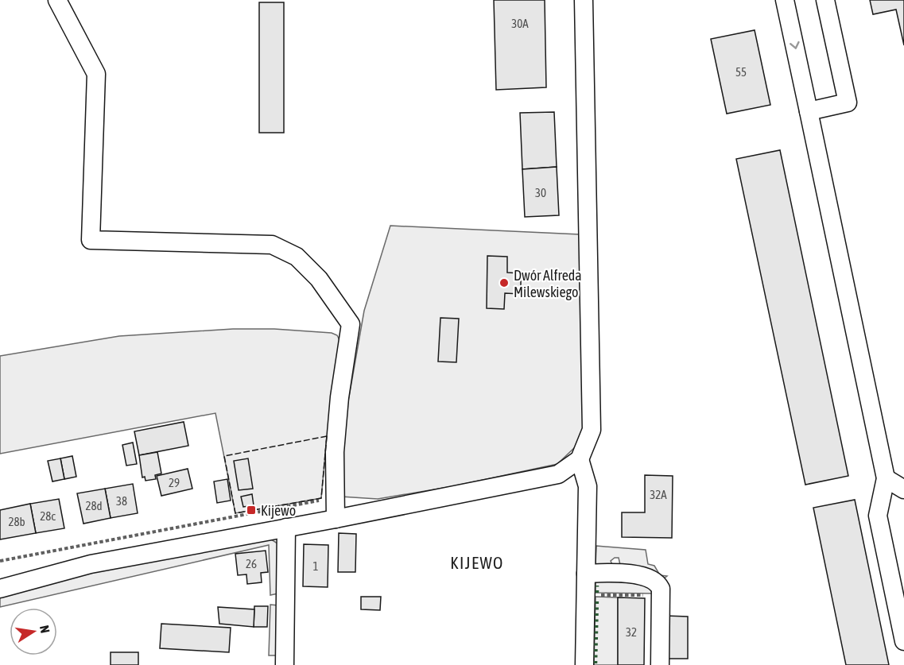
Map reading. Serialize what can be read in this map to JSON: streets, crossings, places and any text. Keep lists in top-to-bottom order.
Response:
{
  "districts": ["KIJEWO"],
  "places": {
    "other": ["Dwór Alfreda Milewskiego"],
    "transit": ["Kijewo"]
  },
  "house_numbers": [
    "30A",
    "55",
    "30",
    "29",
    "32A",
    "38",
    "28d",
    "28c",
    "28b",
    "26",
    "1",
    "32"
  ],
  "north": "right"
}
